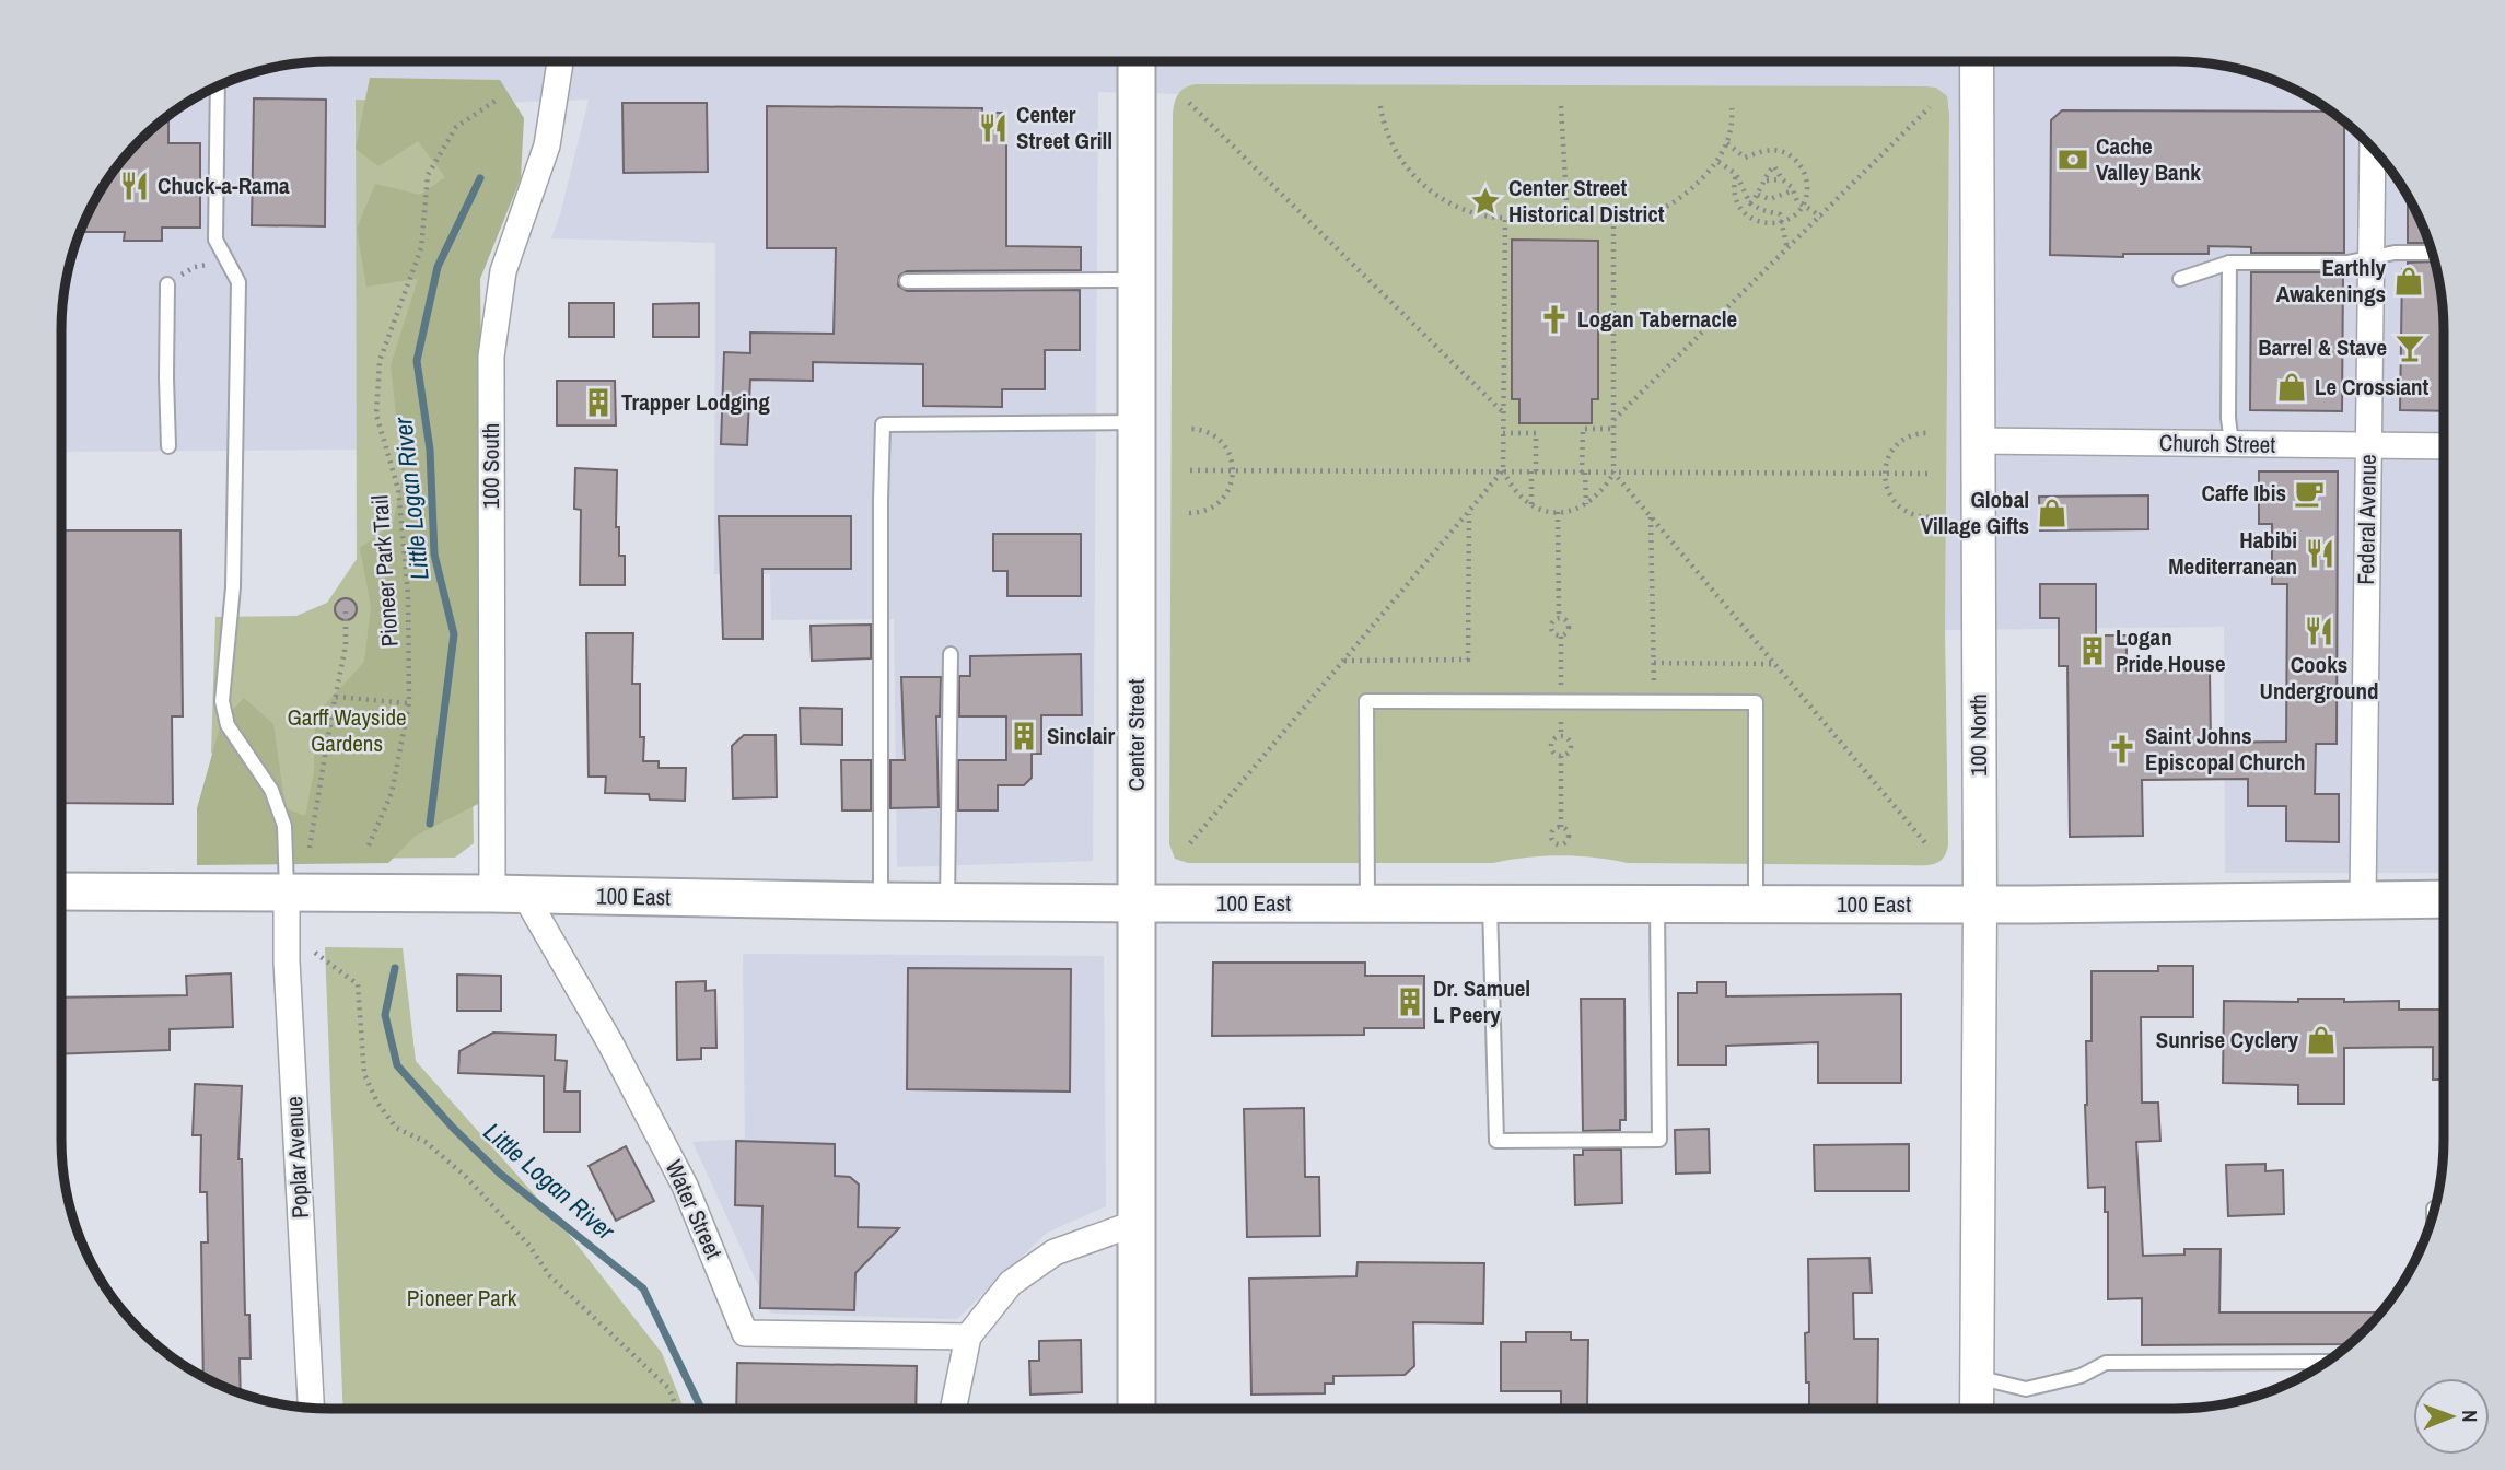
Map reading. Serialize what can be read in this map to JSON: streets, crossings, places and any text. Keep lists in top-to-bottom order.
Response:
{
  "streets": {
    "main road": ["Center Street", "100 East"],
    "street": [
      "Church Street",
      "100 South",
      "Federal Avenue",
      "100 North",
      "Poplar Avenue",
      "Water Street"
    ],
    "path": ["Pioneer Park Trail"]
  },
  "crossings": [
    ["Church Street", "Federal Avenue"],
    ["Church Street", "100 North"],
    ["100 South", "100 East"],
    ["100 South", "Water Street"],
    ["Federal Avenue", "100 East"],
    ["Center Street", "100 East"],
    ["100 North", "100 East"],
    ["100 East", "Poplar Avenue"],
    ["100 East", "Water Street"]
  ],
  "water": ["Little Logan River"],
  "parks": ["Garff Wayside Gardens", "Pioneer Park"],
  "places": {
    "restaurant": [
      "Center Street Grill",
      "Chuck-a-Rama",
      "Habibi Mediterranean",
      "Cooks Underground"
    ],
    "bank": ["Cache Valley Bank"],
    "place": ["Center Street Historical District"],
    "shop": [
      "Earthly Awakenings",
      "Le Crossiant",
      "Global Village Gifts",
      "Sunrise Cyclery"
    ],
    "church": ["Logan Tabernacle", "Saint Johns Episcopal Church"],
    "bar": ["Barrel & Stave"],
    "building": [
      "Trapper Lodging",
      "Logan Pride House",
      "Sinclair",
      "Dr. Samuel L Peery"
    ],
    "cafe": ["Caffe Ibis"]
  },
  "north": "right"
}
